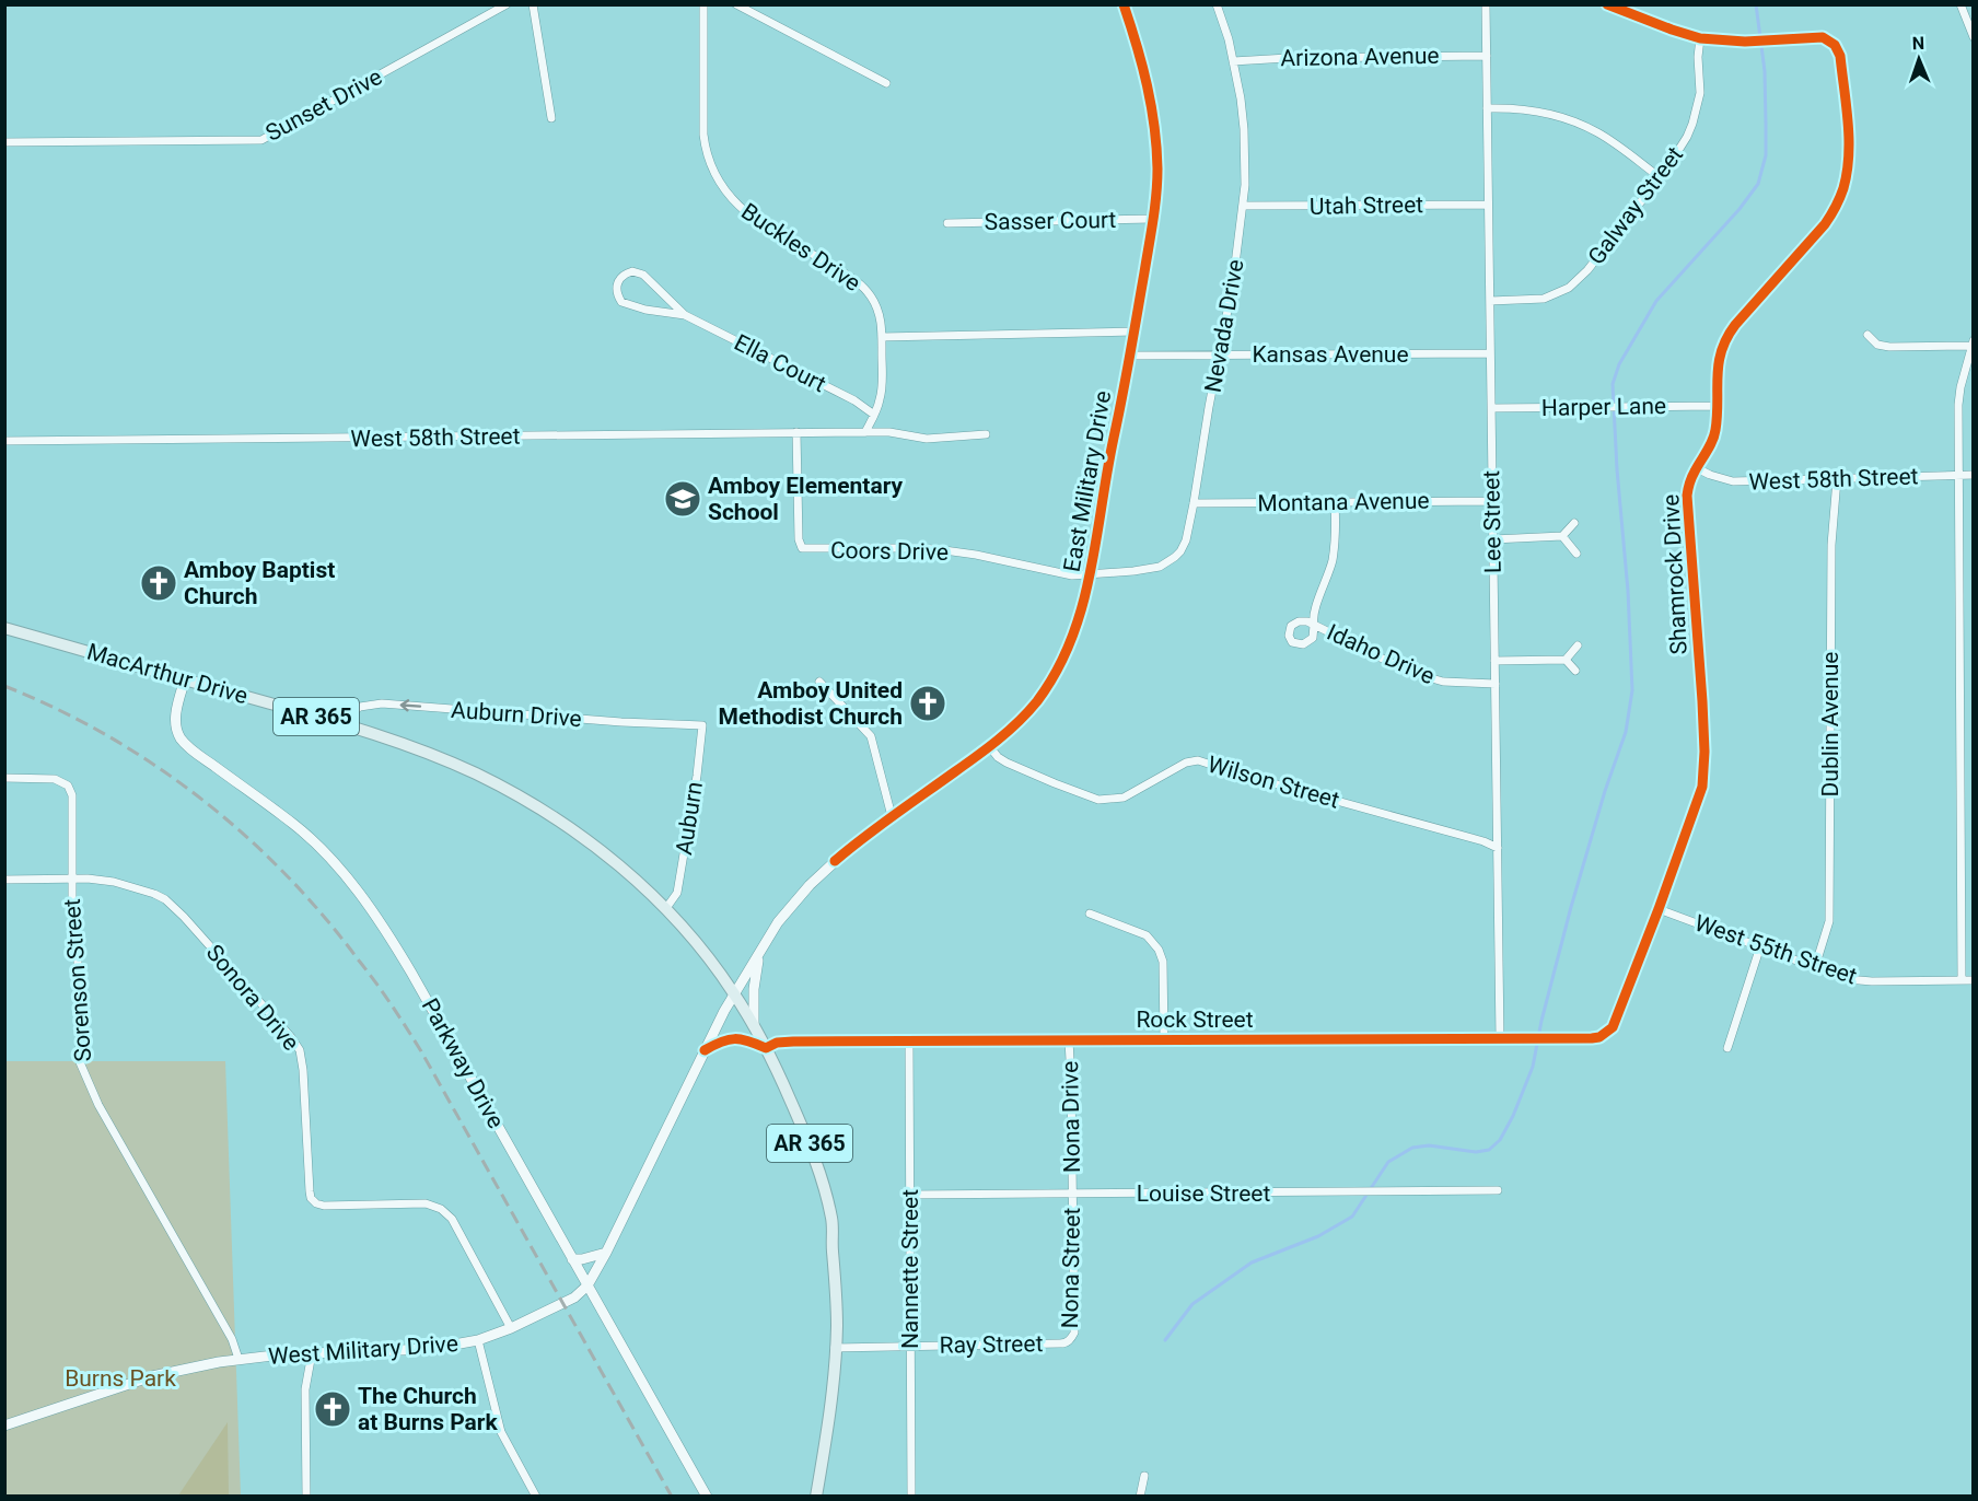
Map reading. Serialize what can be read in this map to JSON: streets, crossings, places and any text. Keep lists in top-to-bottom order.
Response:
{
  "streets": {
    "main road": ["MacArthur Drive", "AR 365"],
    "street": [
      "Arizona Avenue",
      "Sunset Drive",
      "Utah Street",
      "Galway Street",
      "Sasser Court",
      "Buckles Drive",
      "Nevada Drive",
      "Kansas Avenue",
      "Ella Court",
      "Harper Lane",
      "West 58th Street",
      "East Military Drive",
      "Montana Avenue",
      "Lee Street",
      "Coors Drive",
      "Shamrock Drive",
      "Idaho Drive",
      "Auburn Drive",
      "Dublin Avenue",
      "Wilson Street",
      "Auburn",
      "West 55th Street",
      "Sorenson Street",
      "Sonora Drive",
      "Rock Street",
      "Parkway Drive",
      "Nona Drive",
      "Louise Street",
      "Nona Street",
      "Nannette Street",
      "Ray Street",
      "West Military Drive"
    ]
  },
  "crossings": [
    ["Arizona Avenue", "Nevada Drive"],
    ["Arizona Avenue", "Lee Street"],
    ["Utah Street", "Nevada Drive"],
    ["Utah Street", "Lee Street"],
    ["Galway Street", "Lee Street"],
    ["Galway Street", "Shamrock Drive"],
    ["Sasser Court", "East Military Drive"],
    ["Buckles Drive", "Ella Court"],
    ["Nevada Drive", "Kansas Avenue"],
    ["Nevada Drive", "East Military Drive"],
    ["Nevada Drive", "Montana Avenue"],
    ["Nevada Drive", "Coors Drive"],
    ["Kansas Avenue", "East Military Drive"],
    ["Kansas Avenue", "Lee Street"],
    ["Harper Lane", "Lee Street"],
    ["Harper Lane", "Shamrock Drive"],
    ["West 58th Street", "Coors Drive"],
    ["West 58th Street", "Shamrock Drive"],
    ["West 58th Street", "Dublin Avenue"],
    ["East Military Drive", "Coors Drive"],
    ["East Military Drive", "MacArthur Drive"],
    ["East Military Drive", "Wilson Street"],
    ["East Military Drive", "West Military Drive"],
    ["Montana Avenue", "Lee Street"],
    ["Montana Avenue", "Idaho Drive"],
    ["Lee Street", "Idaho Drive"],
    ["Lee Street", "Wilson Street"],
    ["Lee Street", "Rock Street"],
    ["Shamrock Drive", "West 55th Street"],
    ["Shamrock Drive", "Rock Street"],
    ["MacArthur Drive", "Auburn Drive"],
    ["MacArthur Drive", "Auburn"],
    ["MacArthur Drive", "Rock Street"],
    ["MacArthur Drive", "Parkway Drive"],
    ["MacArthur Drive", "Ray Street"],
    ["MacArthur Drive", "West Military Drive"],
    ["Auburn Drive", "Auburn"],
    ["Dublin Avenue", "West 55th Street"],
    ["Sorenson Street", "Sonora Drive"],
    ["Sorenson Street", "West Military Drive"],
    ["Sonora Drive", "West Military Drive"],
    ["Rock Street", "Nona Drive"],
    ["Rock Street", "Nannette Street"],
    ["Parkway Drive", "West Military Drive"],
    ["Nona Drive", "Louise Street"],
    ["Nona Drive", "Nona Street"],
    ["Louise Street", "Nona Street"],
    ["Louise Street", "Nannette Street"],
    ["Nona Street", "Ray Street"],
    ["Nannette Street", "Ray Street"]
  ],
  "one_way": ["Auburn Drive"],
  "parks": ["Burns Park"],
  "places": {
    "school or university": ["Amboy Elementary School"],
    "church": ["Amboy Baptist Church", "Amboy United Methodist Church", "The Church at Burns Park"]
  },
  "north": "top"
}
